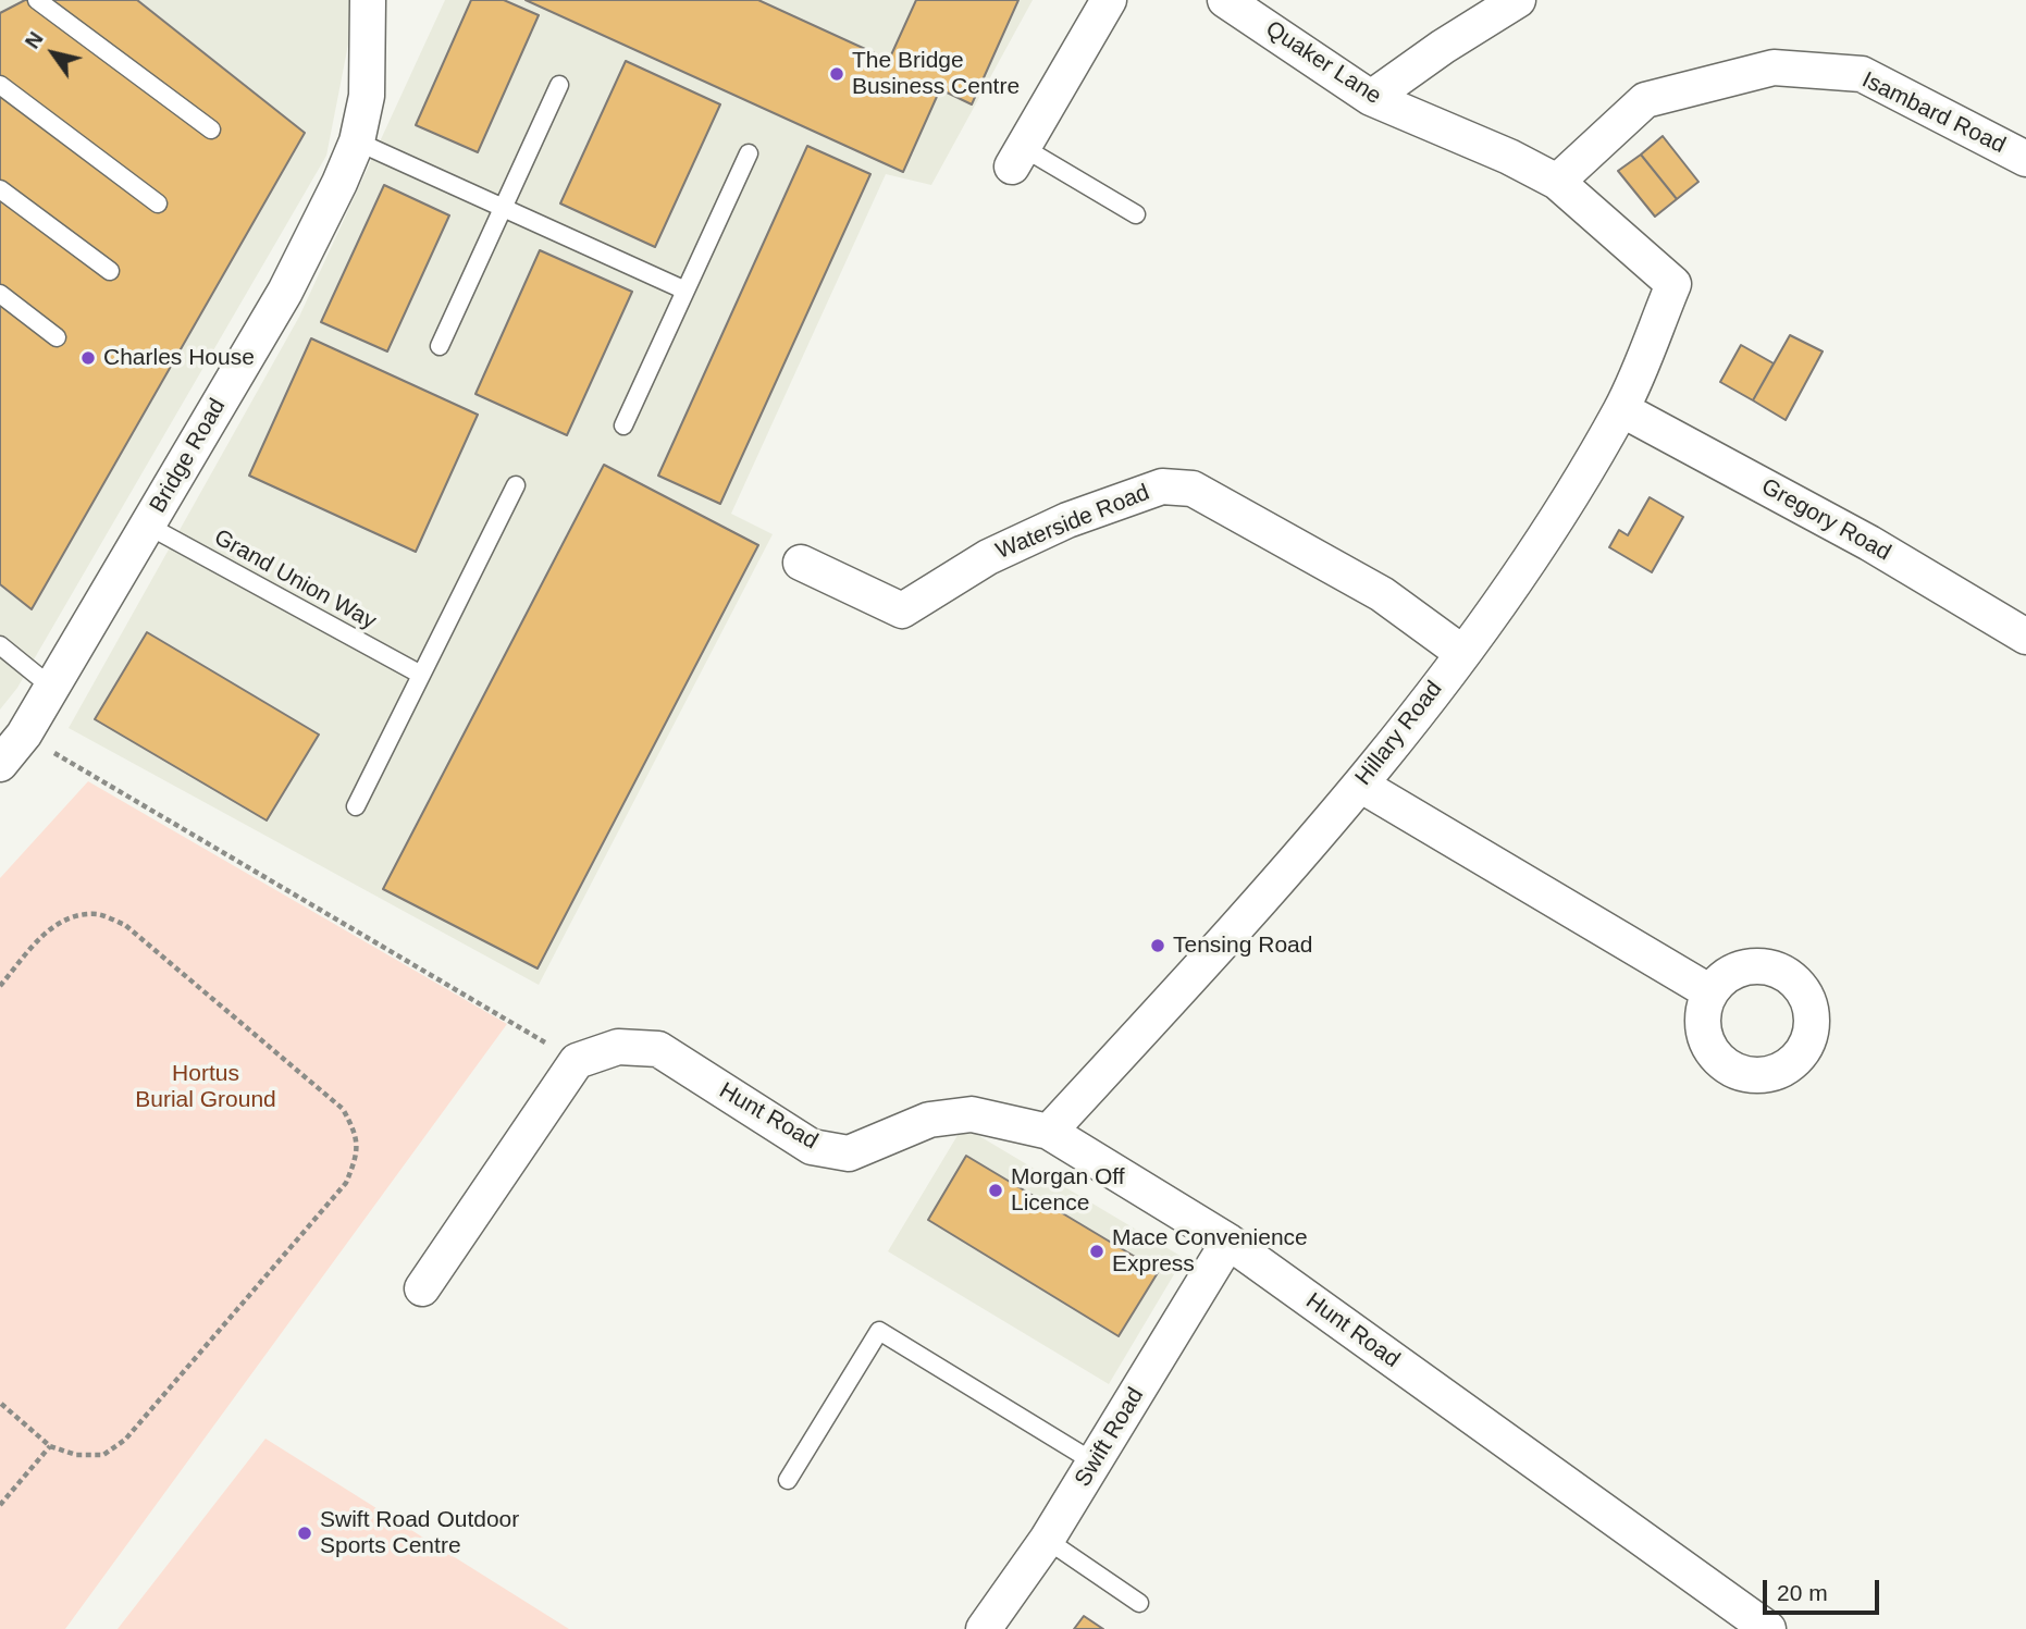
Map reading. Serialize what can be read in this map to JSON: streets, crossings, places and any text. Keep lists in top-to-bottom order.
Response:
{
  "streets": {
    "street": [
      "Quaker Lane",
      "Isambard Road",
      "Bridge Road",
      "Gregory Road",
      "Waterside Road",
      "Hillary Road",
      "Hunt Road",
      "Swift Road"
    ],
    "lane": ["Grand Union Way"]
  },
  "crossings": [
    ["Quaker Lane", "Isambard Road"],
    ["Quaker Lane", "Hillary Road"],
    ["Bridge Road", "Grand Union Way"],
    ["Gregory Road", "Hillary Road"],
    ["Waterside Road", "Hillary Road"],
    ["Hillary Road", "Hunt Road"],
    ["Hunt Road", "Swift Road"]
  ],
  "parks": ["Hortus Burial Ground"],
  "places": [
    "The Bridge Business Centre",
    "Charles House",
    "Tensing Road",
    "Morgan Off Licence",
    "Mace Convenience Express",
    "Swift Road Outdoor Sports Centre"
  ],
  "scale_bar": "20 m",
  "north": "top left"
}
